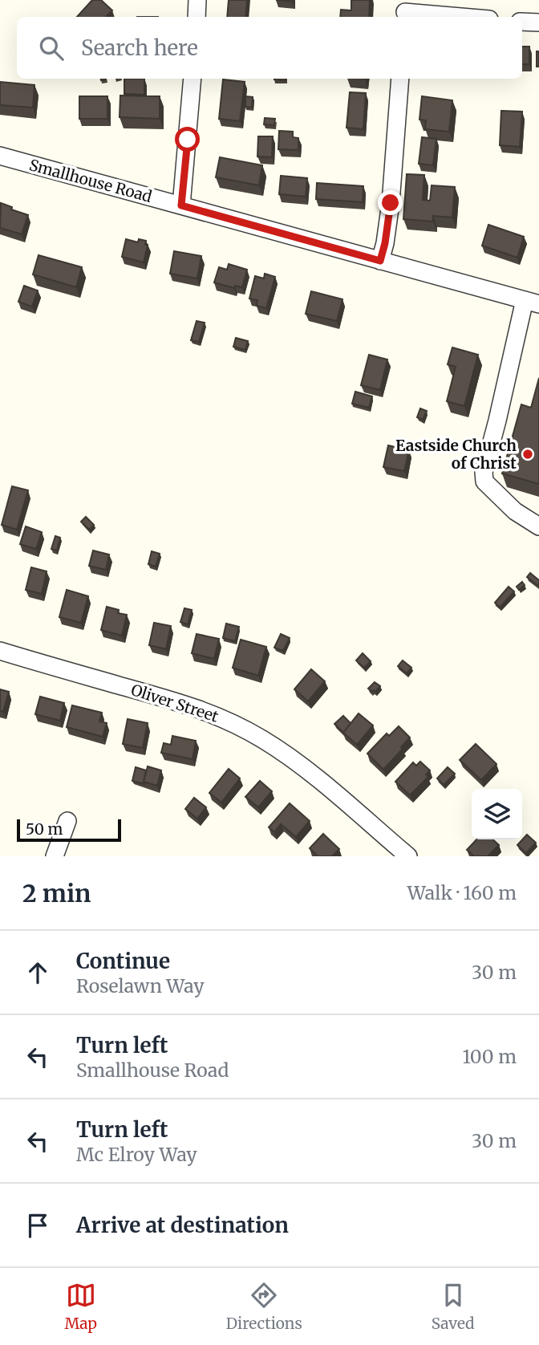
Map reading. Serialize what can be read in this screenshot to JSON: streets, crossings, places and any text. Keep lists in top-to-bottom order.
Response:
{
  "streets": {
    "street": ["Smallhouse Road", "Oliver Street"]
  },
  "places": ["Eastside Church of Christ"],
  "scale_bar": "50 m",
  "page": {
    "search": "Search here",
    "scale": "50 m",
    "heading": ["2 min", "Walk · 160 m"],
    "list": [
      ["Continue", "Roselawn Way", "30 m"],
      ["Turn left", "Smallhouse Road", "100 m"],
      ["Turn left", "Mc Elroy Way", "30 m"],
      "Arrive at destination"
    ],
    "nav": ["Map", "Directions", "Saved"]
  }
}
